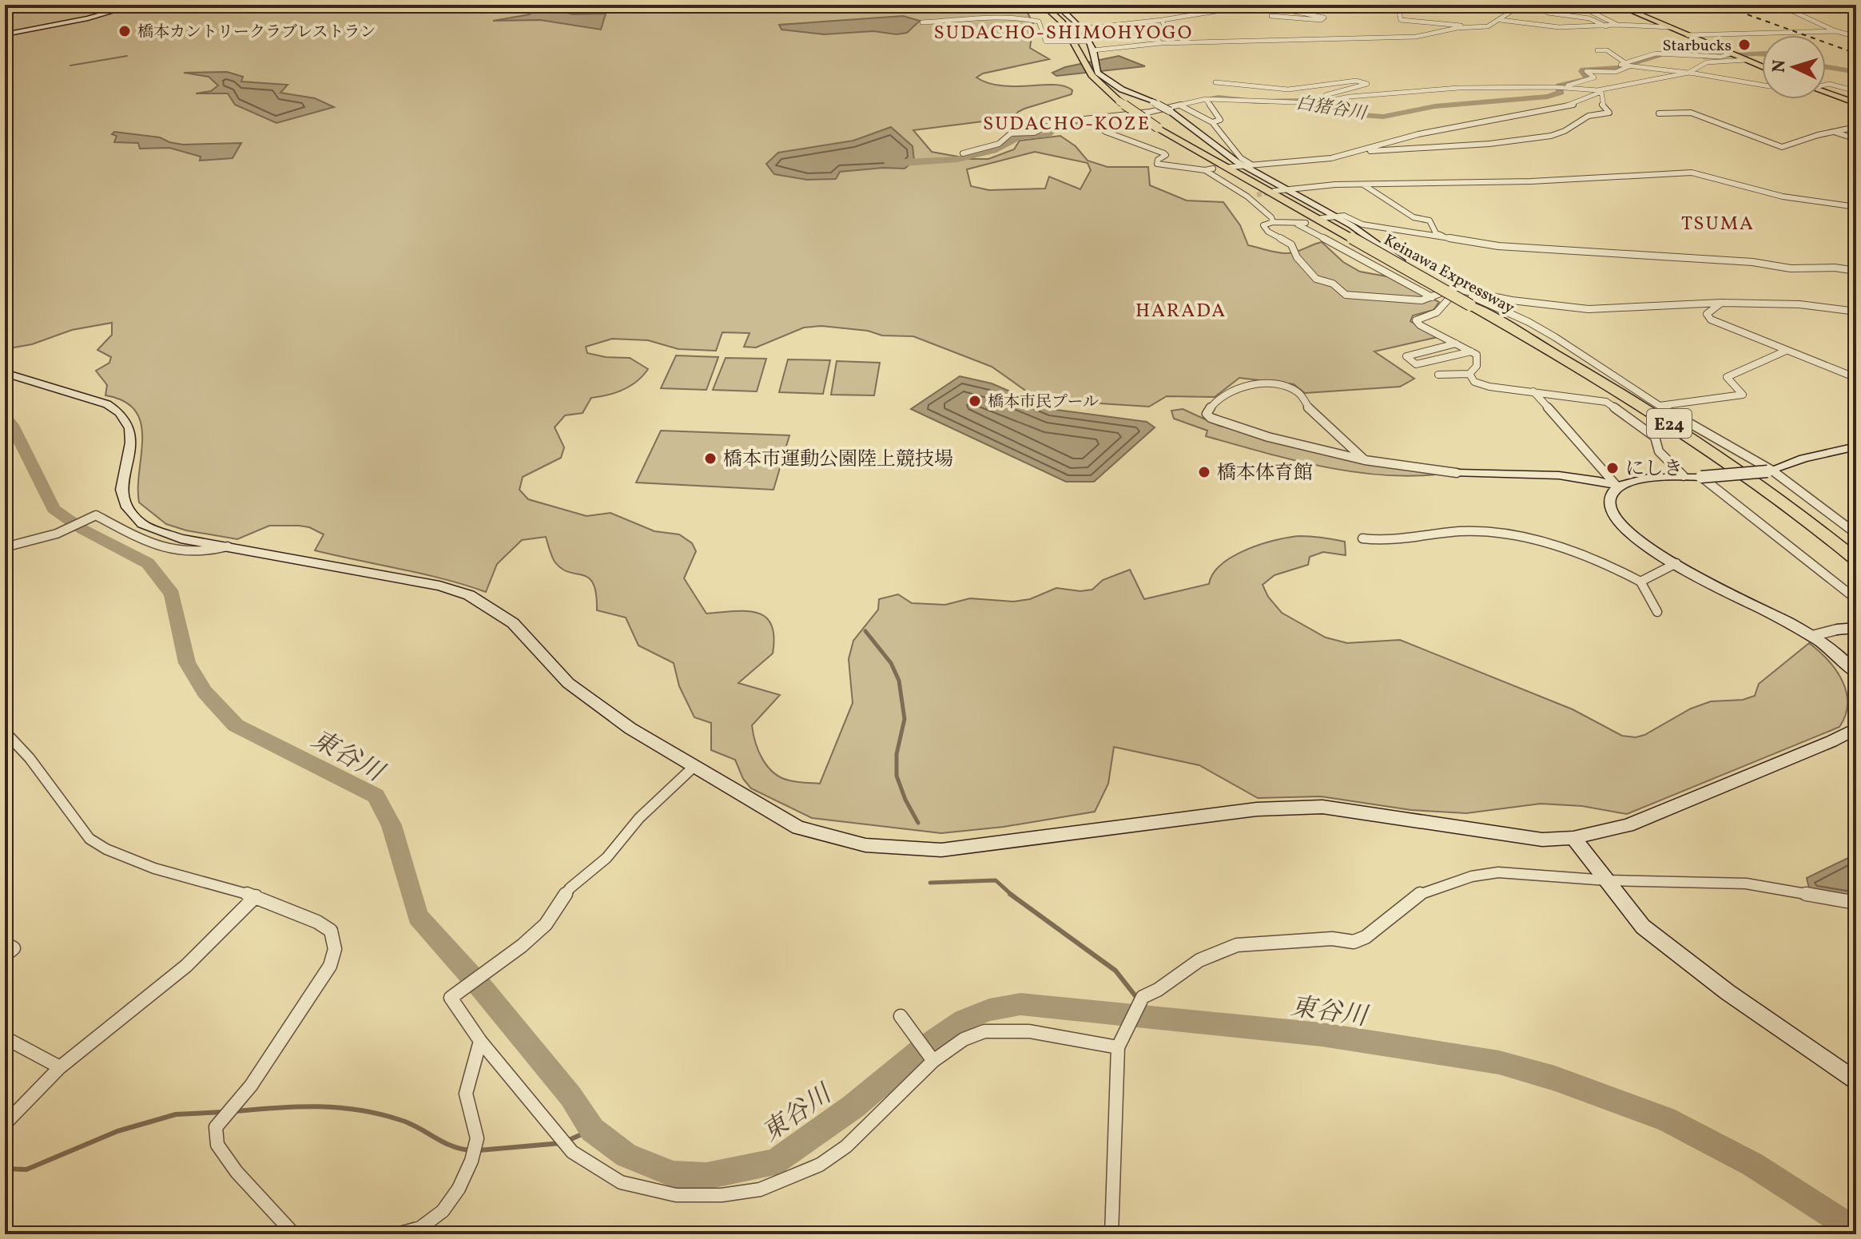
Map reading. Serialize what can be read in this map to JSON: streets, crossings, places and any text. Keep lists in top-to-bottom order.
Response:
{
  "streets": {
    "highway": ["Keinawa Expressway", "E24"]
  },
  "districts": [
    "SUDACHO-SHIMOHYOGO",
    "SUDACHO-KOZE",
    "TSUMA",
    "HARADA"
  ],
  "water": ["白猪谷川", "東谷川"],
  "places": [
    "橋本カントリークラブレストラン",
    "Starbucks",
    "橋本市民プール",
    "橋本市運動公園陸上競技場",
    "にしき",
    "橋本体育館"
  ],
  "north": "left"
}
